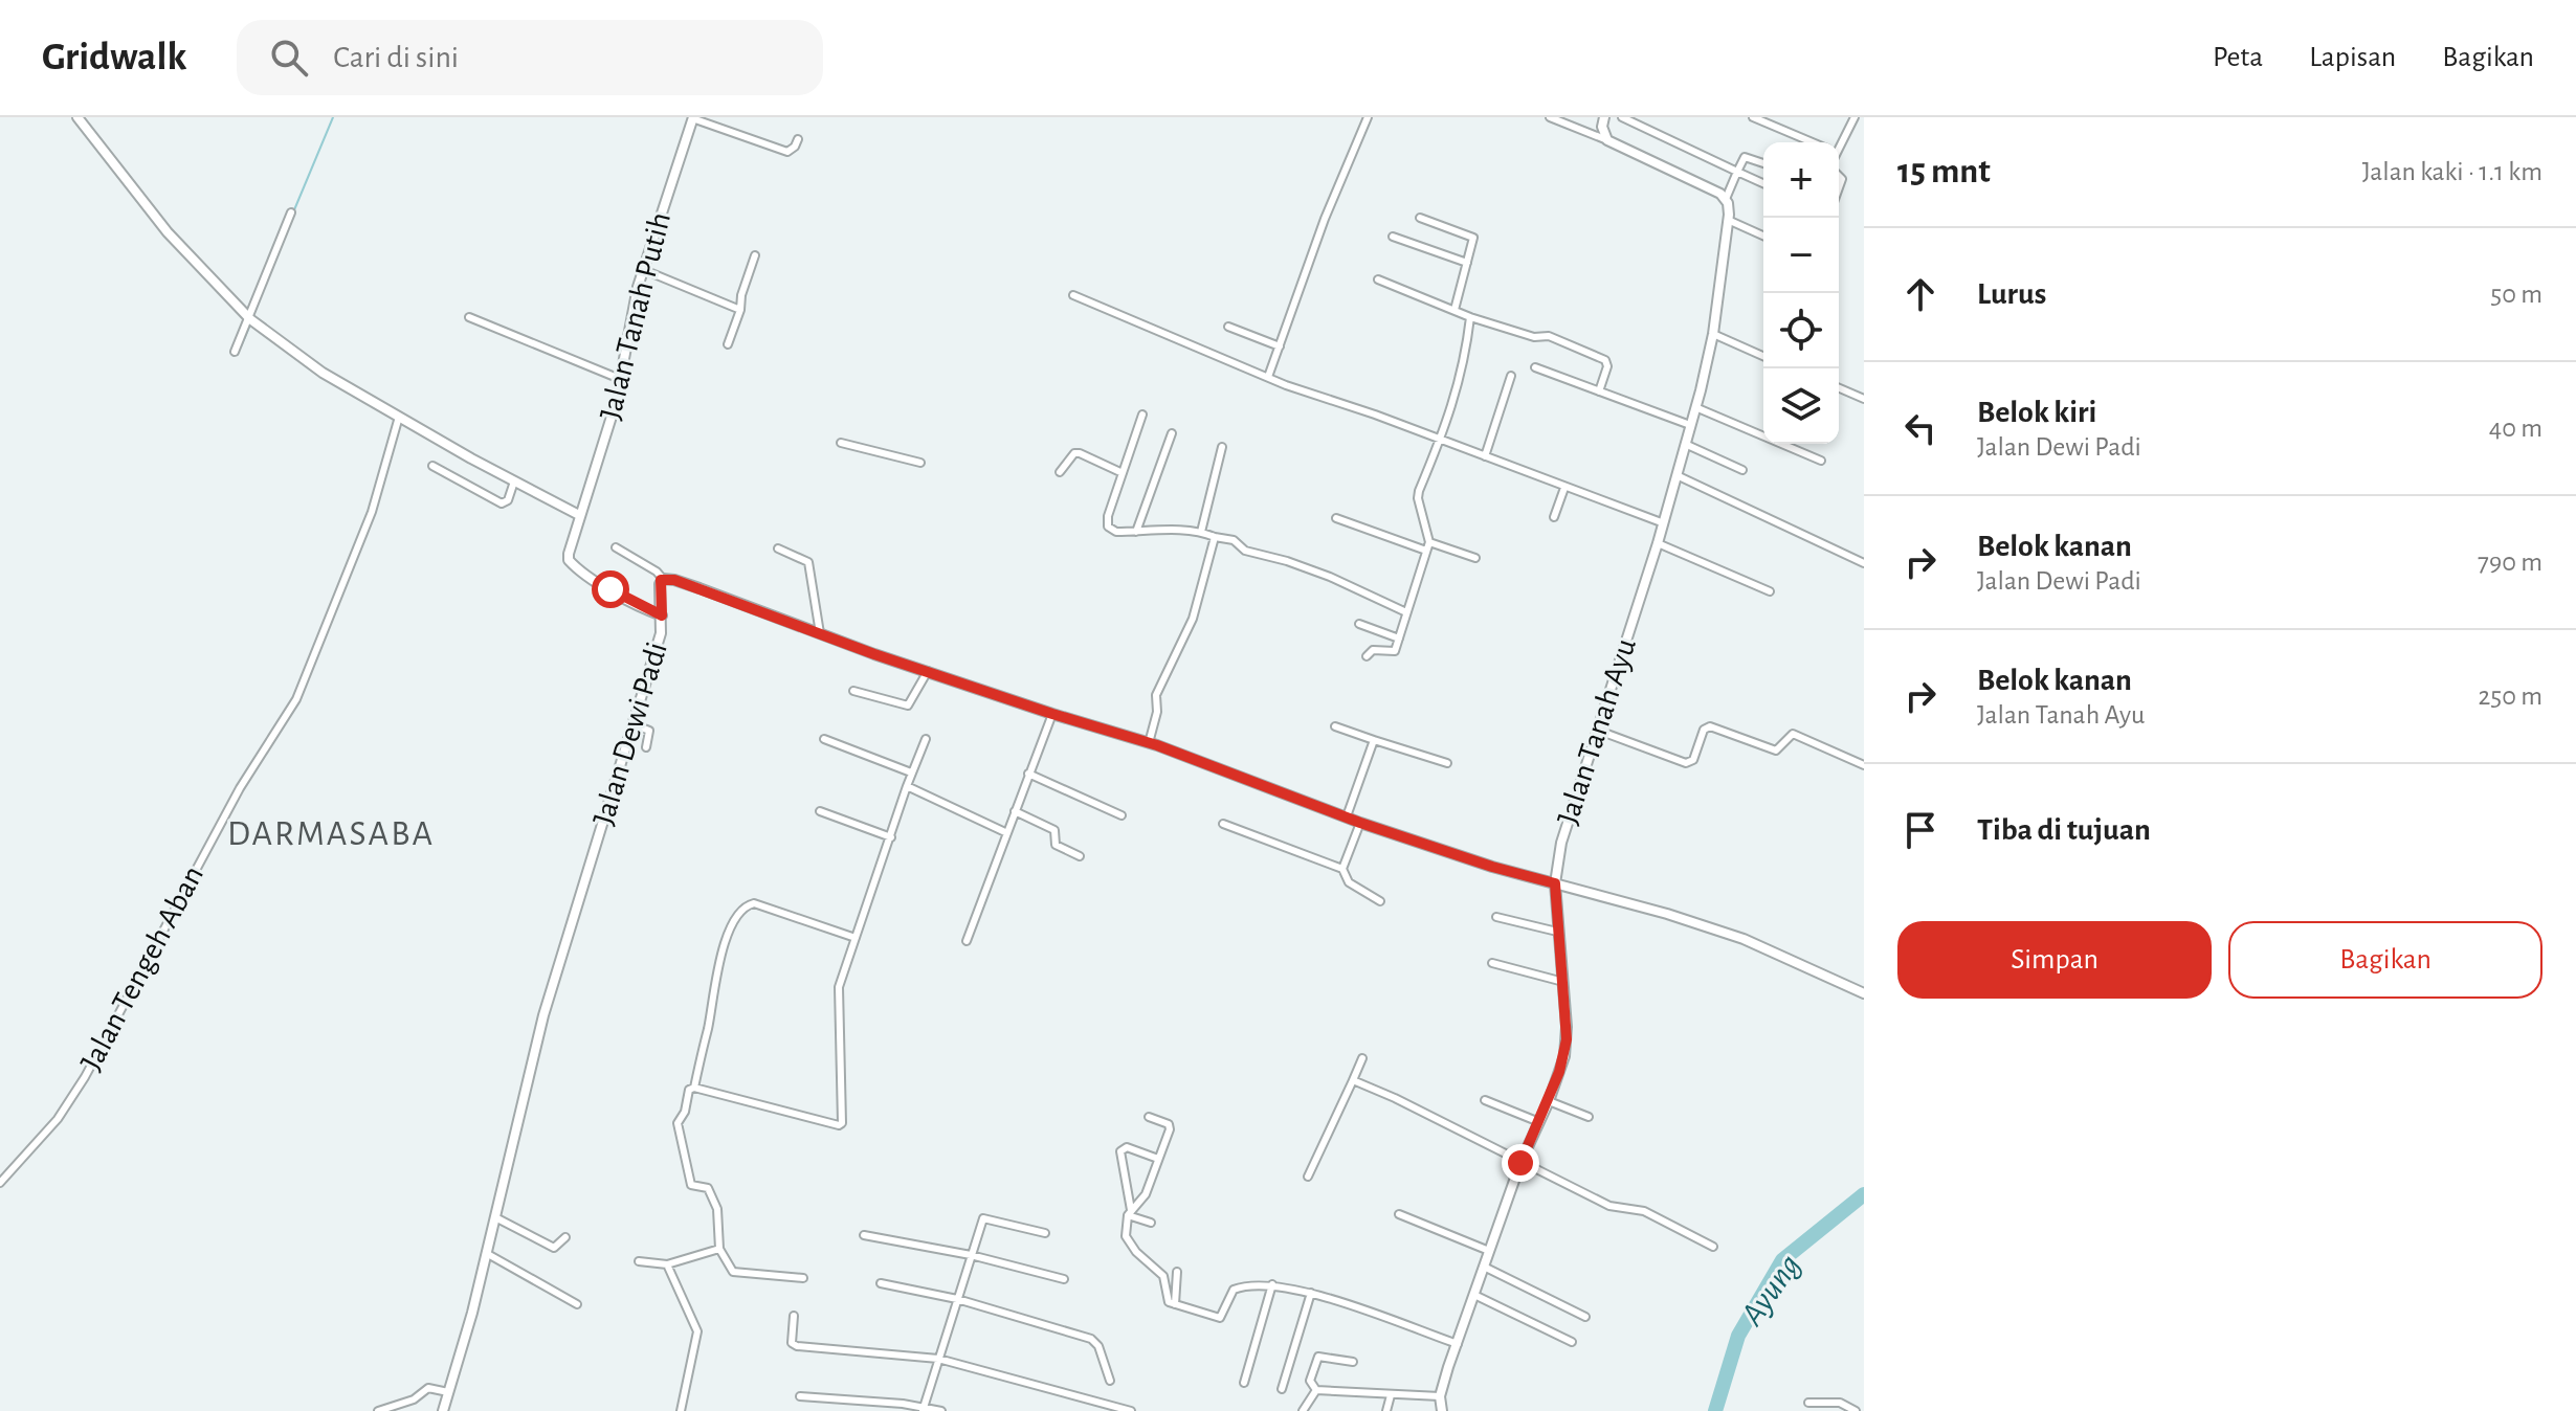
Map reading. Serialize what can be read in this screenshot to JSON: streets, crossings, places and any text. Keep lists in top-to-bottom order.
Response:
{
  "streets": {
    "street": [
      "Jalan Tanah Putih",
      "Jalan Tanah Ayu",
      "Jalan Dewi Padi",
      "Jalan Tengeh Aban"
    ]
  },
  "crossings": [
    ["Jalan Tanah Putih", "Jalan Dewi Padi"]
  ],
  "districts": ["DARMASABA"],
  "water": ["Ayung"],
  "page": {
    "header": "Gridwalk",
    "search": "Cari di sini",
    "nav": ["Peta", "Lapisan", "Bagikan"],
    "heading": ["15 mnt", "Jalan kaki · 1.1 km"],
    "map_buttons": ["+", "−"],
    "list": [
      ["Lurus", "50 m"],
      ["Belok kiri", "Jalan Dewi Padi", "40 m"],
      ["Belok kanan", "Jalan Dewi Padi", "790 m"],
      ["Belok kanan", "Jalan Tanah Ayu", "250 m"],
      "Tiba di tujuan"
    ],
    "buttons": ["Simpan", "Bagikan"]
  }
}
